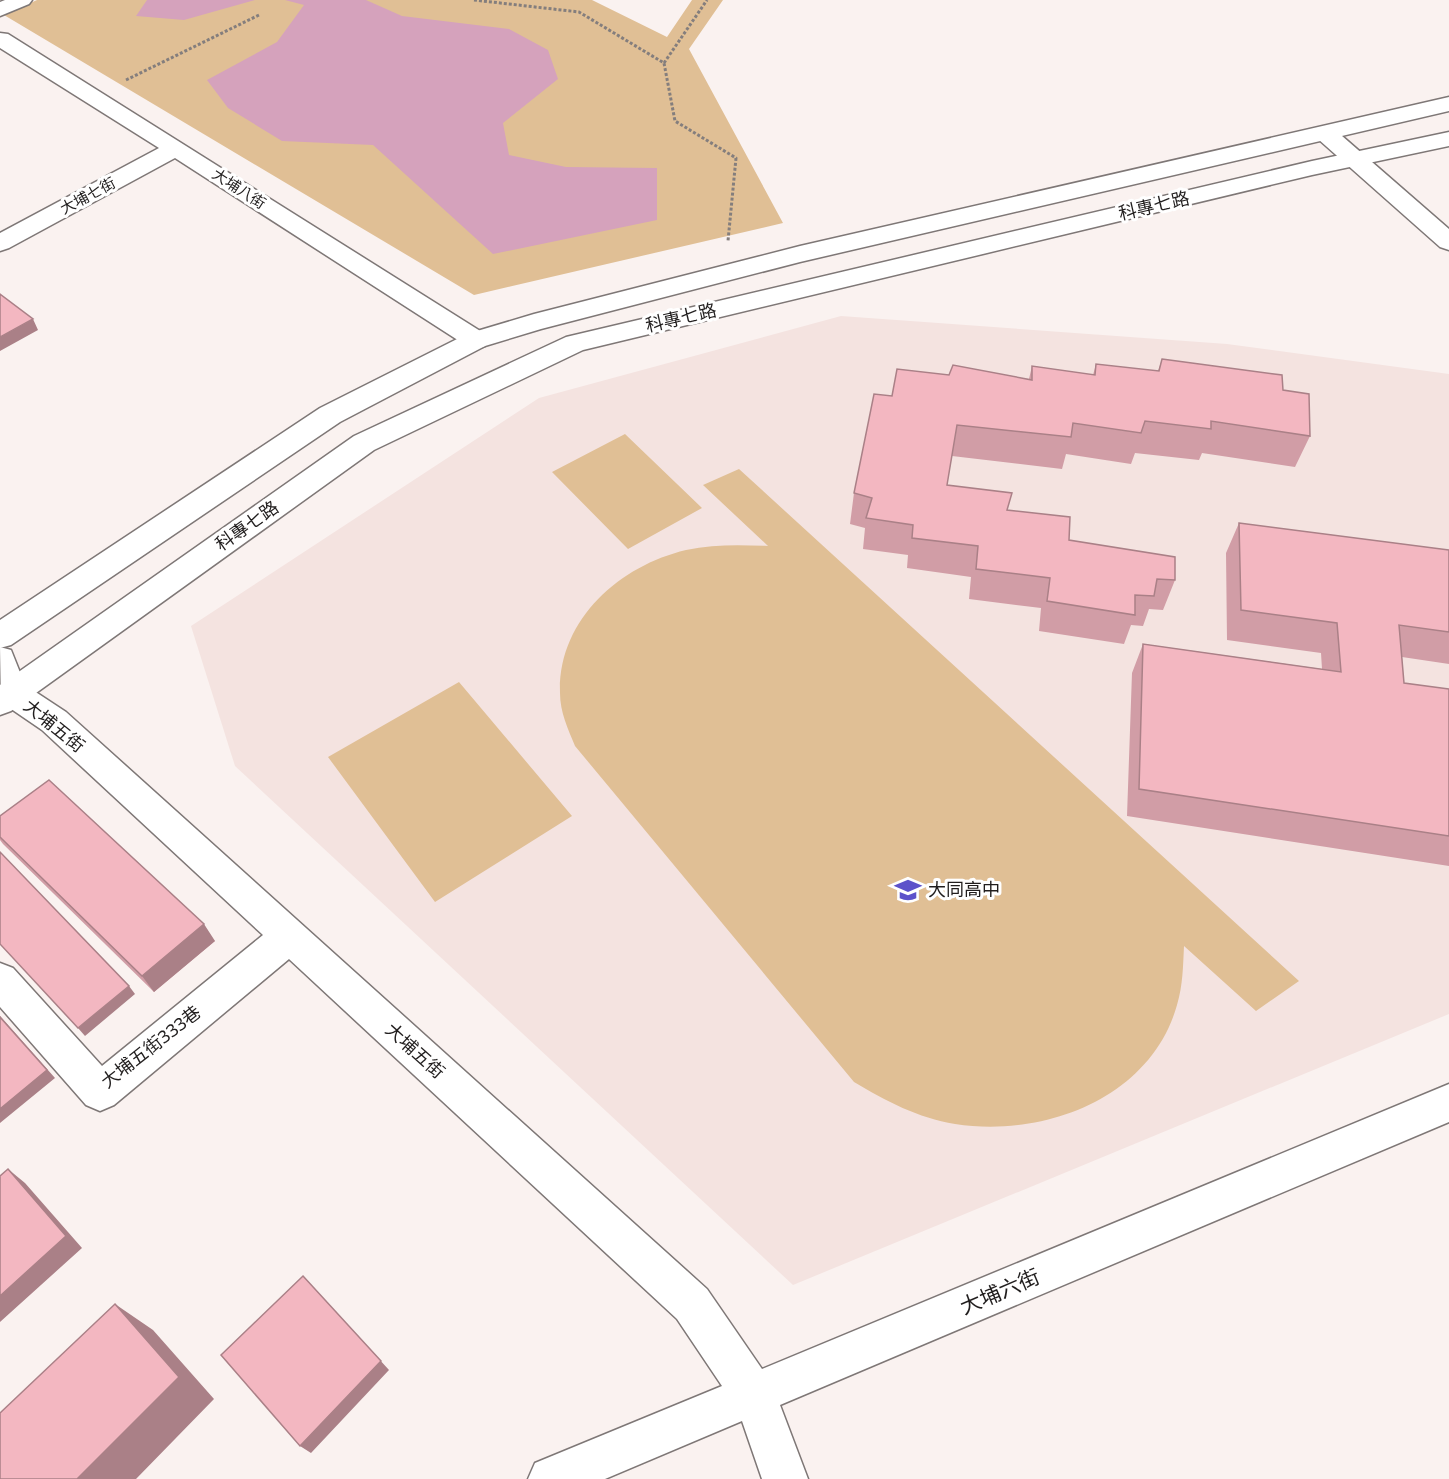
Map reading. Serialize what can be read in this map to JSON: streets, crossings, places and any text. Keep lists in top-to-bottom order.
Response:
{
  "streets": {
    "street": [
      "大埔八街",
      "大埔七街",
      "科專七路",
      "大埔五街",
      "大埔五街333巷",
      "大埔六街"
    ]
  },
  "crossings": [
    ["大埔八街", "大埔七街"],
    ["大埔八街", "科專七路"],
    ["科專七路", "大埔五街"],
    ["大埔五街", "大埔五街333巷"],
    ["大埔五街", "大埔六街"]
  ],
  "places": {
    "school or university": ["大同高中"]
  }
}
